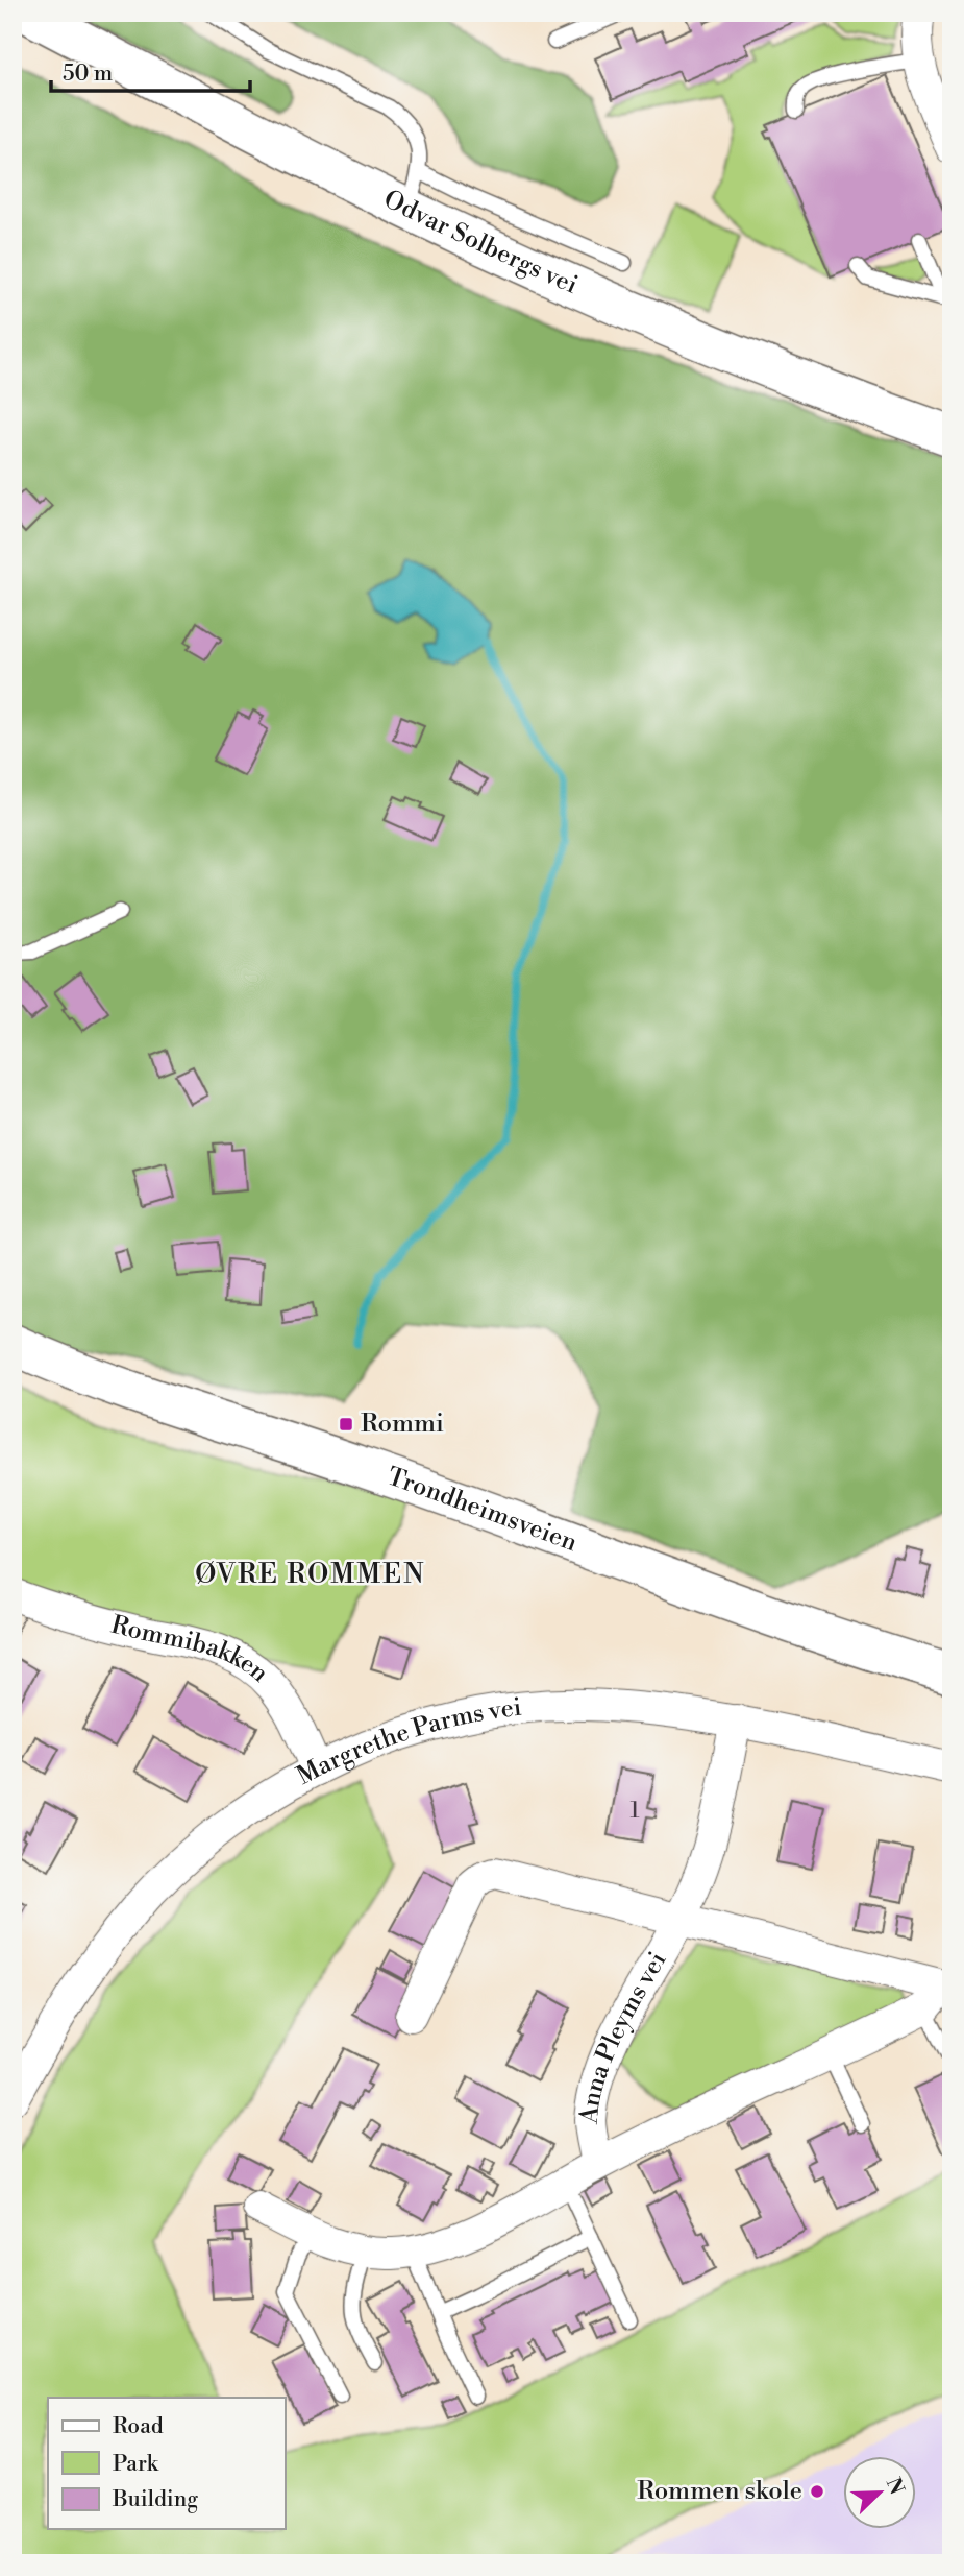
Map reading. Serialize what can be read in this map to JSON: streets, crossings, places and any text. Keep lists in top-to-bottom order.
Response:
{
  "streets": {
    "main road": ["Odvar Solbergs vei", "Trondheimsveien"],
    "street": ["Rommibakken", "Margrethe Parms vei", "Anna Pleyms vei"]
  },
  "crossings": [
    ["Rommibakken", "Margrethe Parms vei"],
    ["Margrethe Parms vei", "Anna Pleyms vei"]
  ],
  "districts": ["ØVRE ROMMEN"],
  "places": {
    "transit": ["Rommi"],
    "other": ["Rommen skole"]
  },
  "house_numbers": ["1"],
  "legend": ["Road", "Park", "Building"],
  "scale_bar": "50 m",
  "north": "top right"
}
